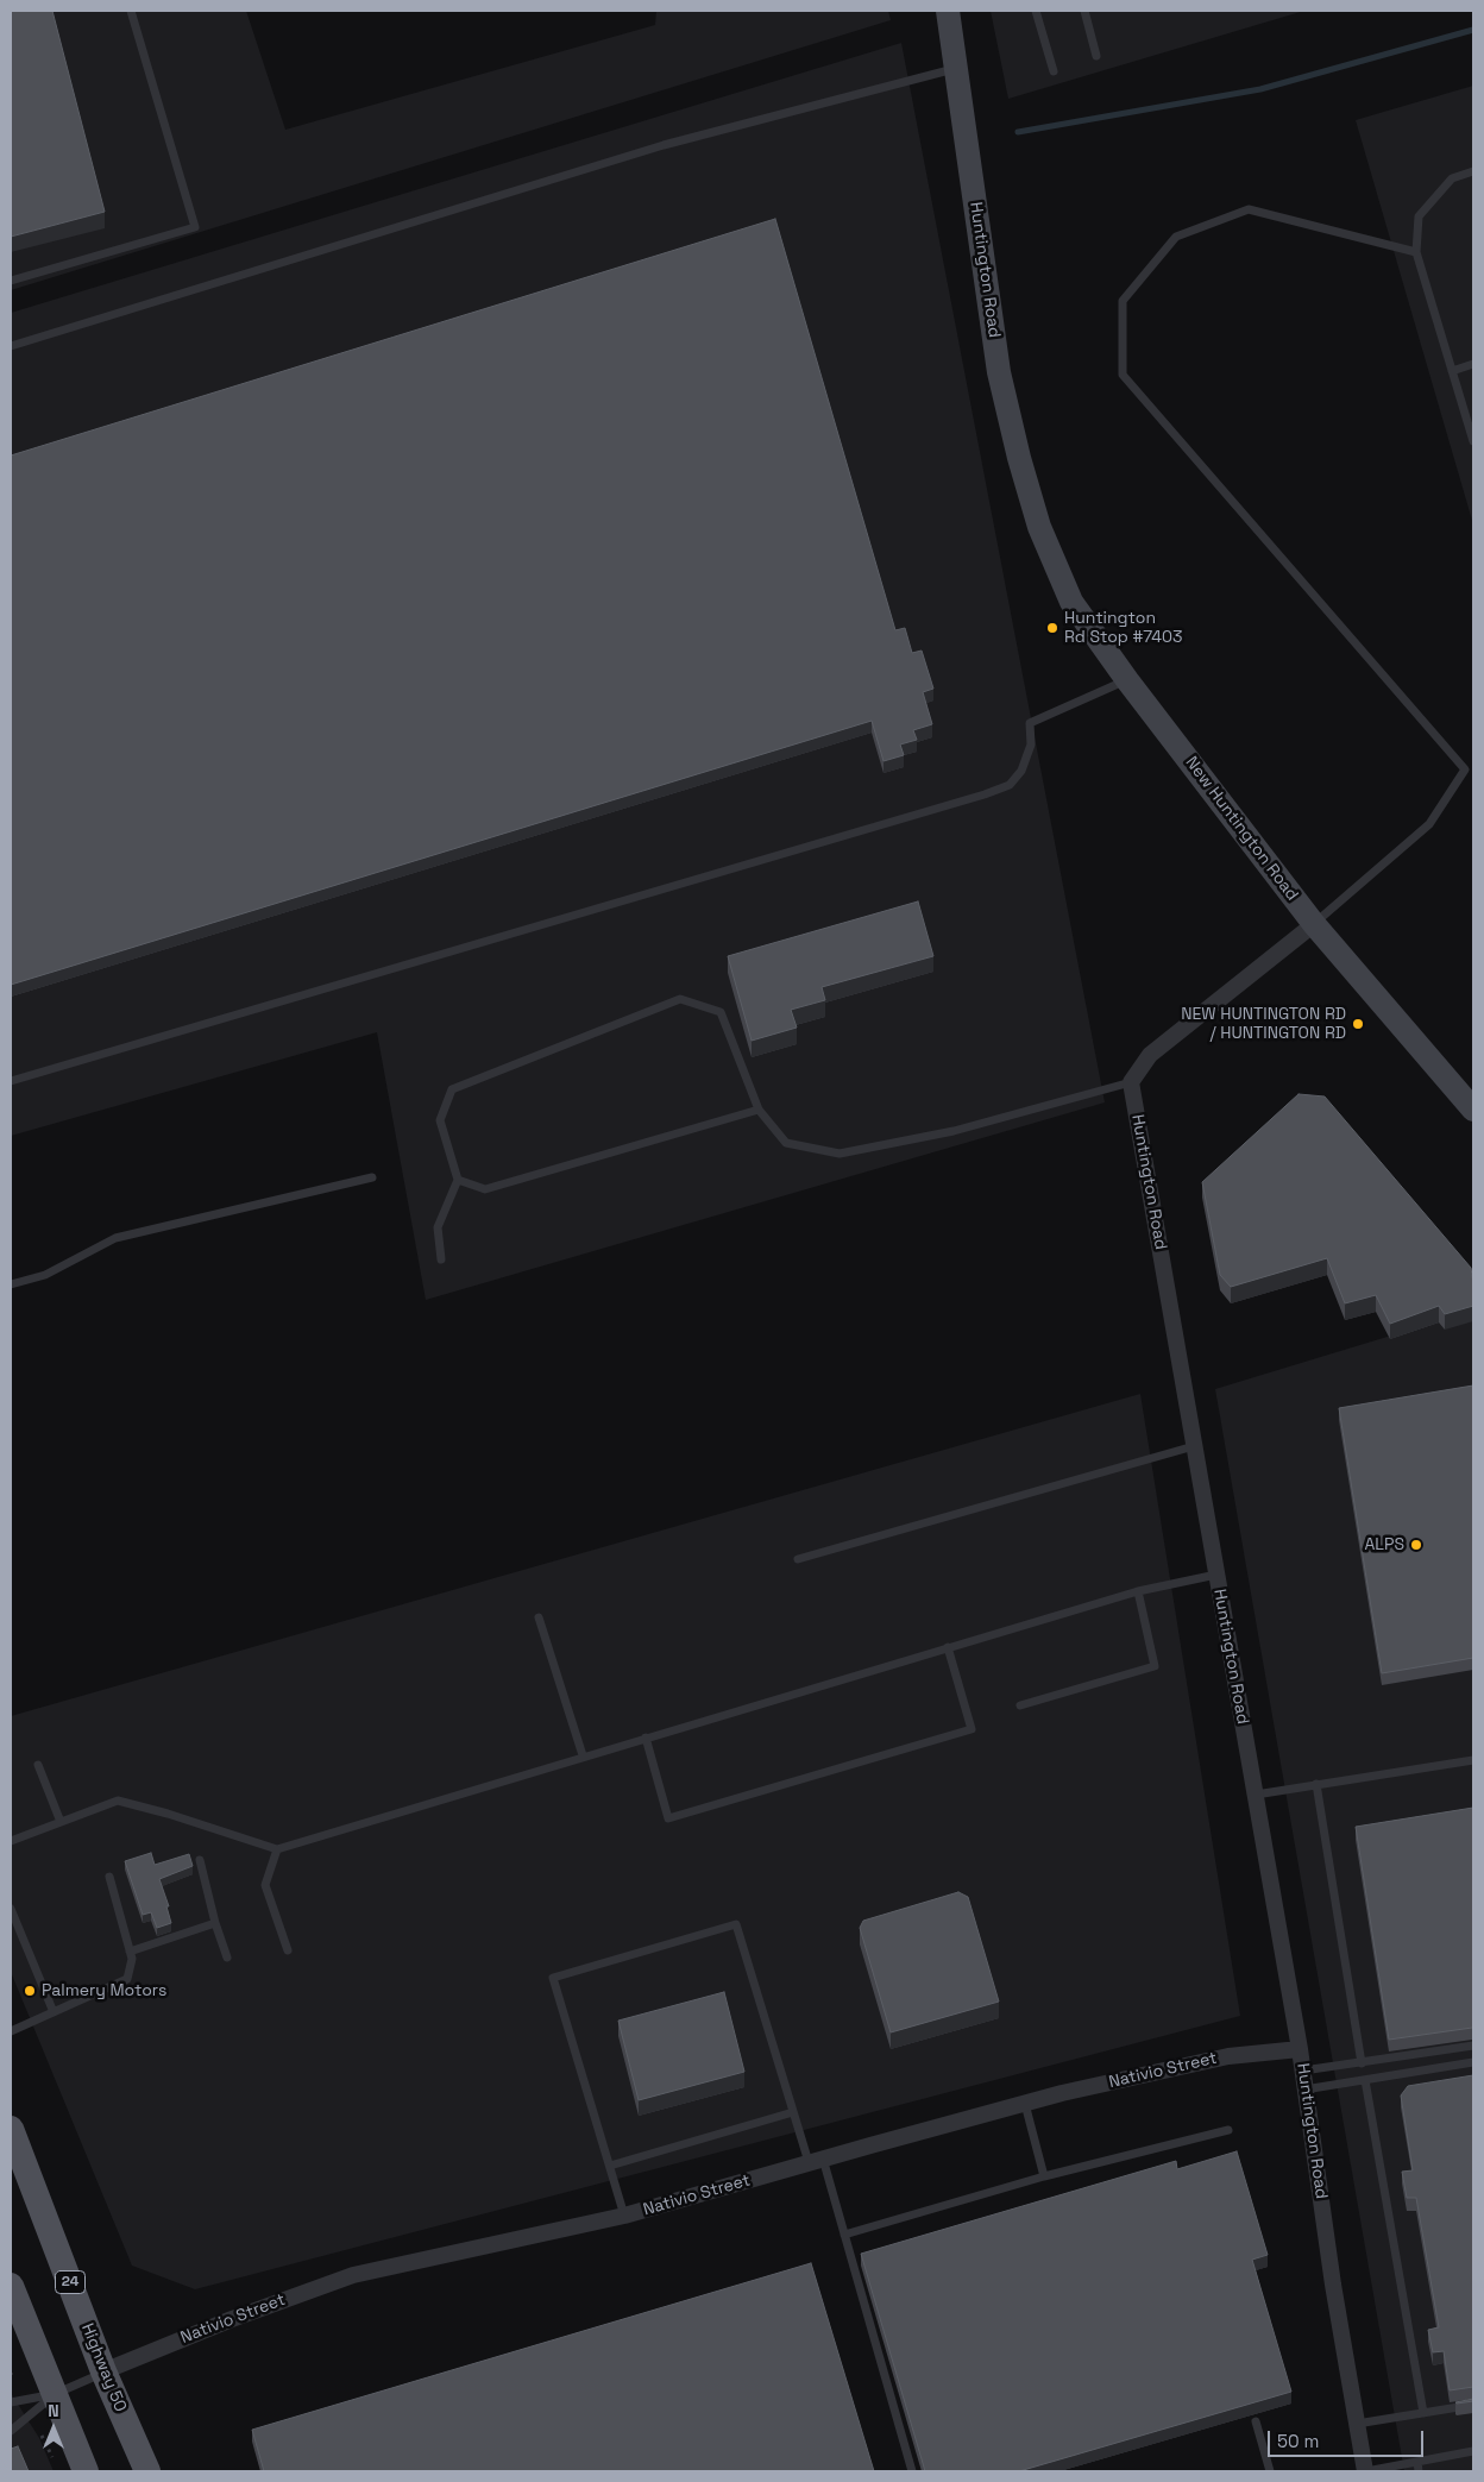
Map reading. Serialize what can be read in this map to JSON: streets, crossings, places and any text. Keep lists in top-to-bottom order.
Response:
{
  "streets": {
    "main road": ["24", "Highway 50"],
    "street": ["Huntington Road", "New Huntington Road", "Nativio Street"]
  },
  "crossings": [
    ["Huntington Road", "New Huntington Road"],
    ["Huntington Road", "Nativio Street"],
    ["Nativio Street", "Highway 50"]
  ],
  "places": [
    "Huntington Rd Stop #7403",
    "NEW HUNTINGTON RD / HUNTINGTON RD",
    "ALPS",
    "Palmery Motors"
  ],
  "scale_bar": "50 m",
  "north": "top"
}
